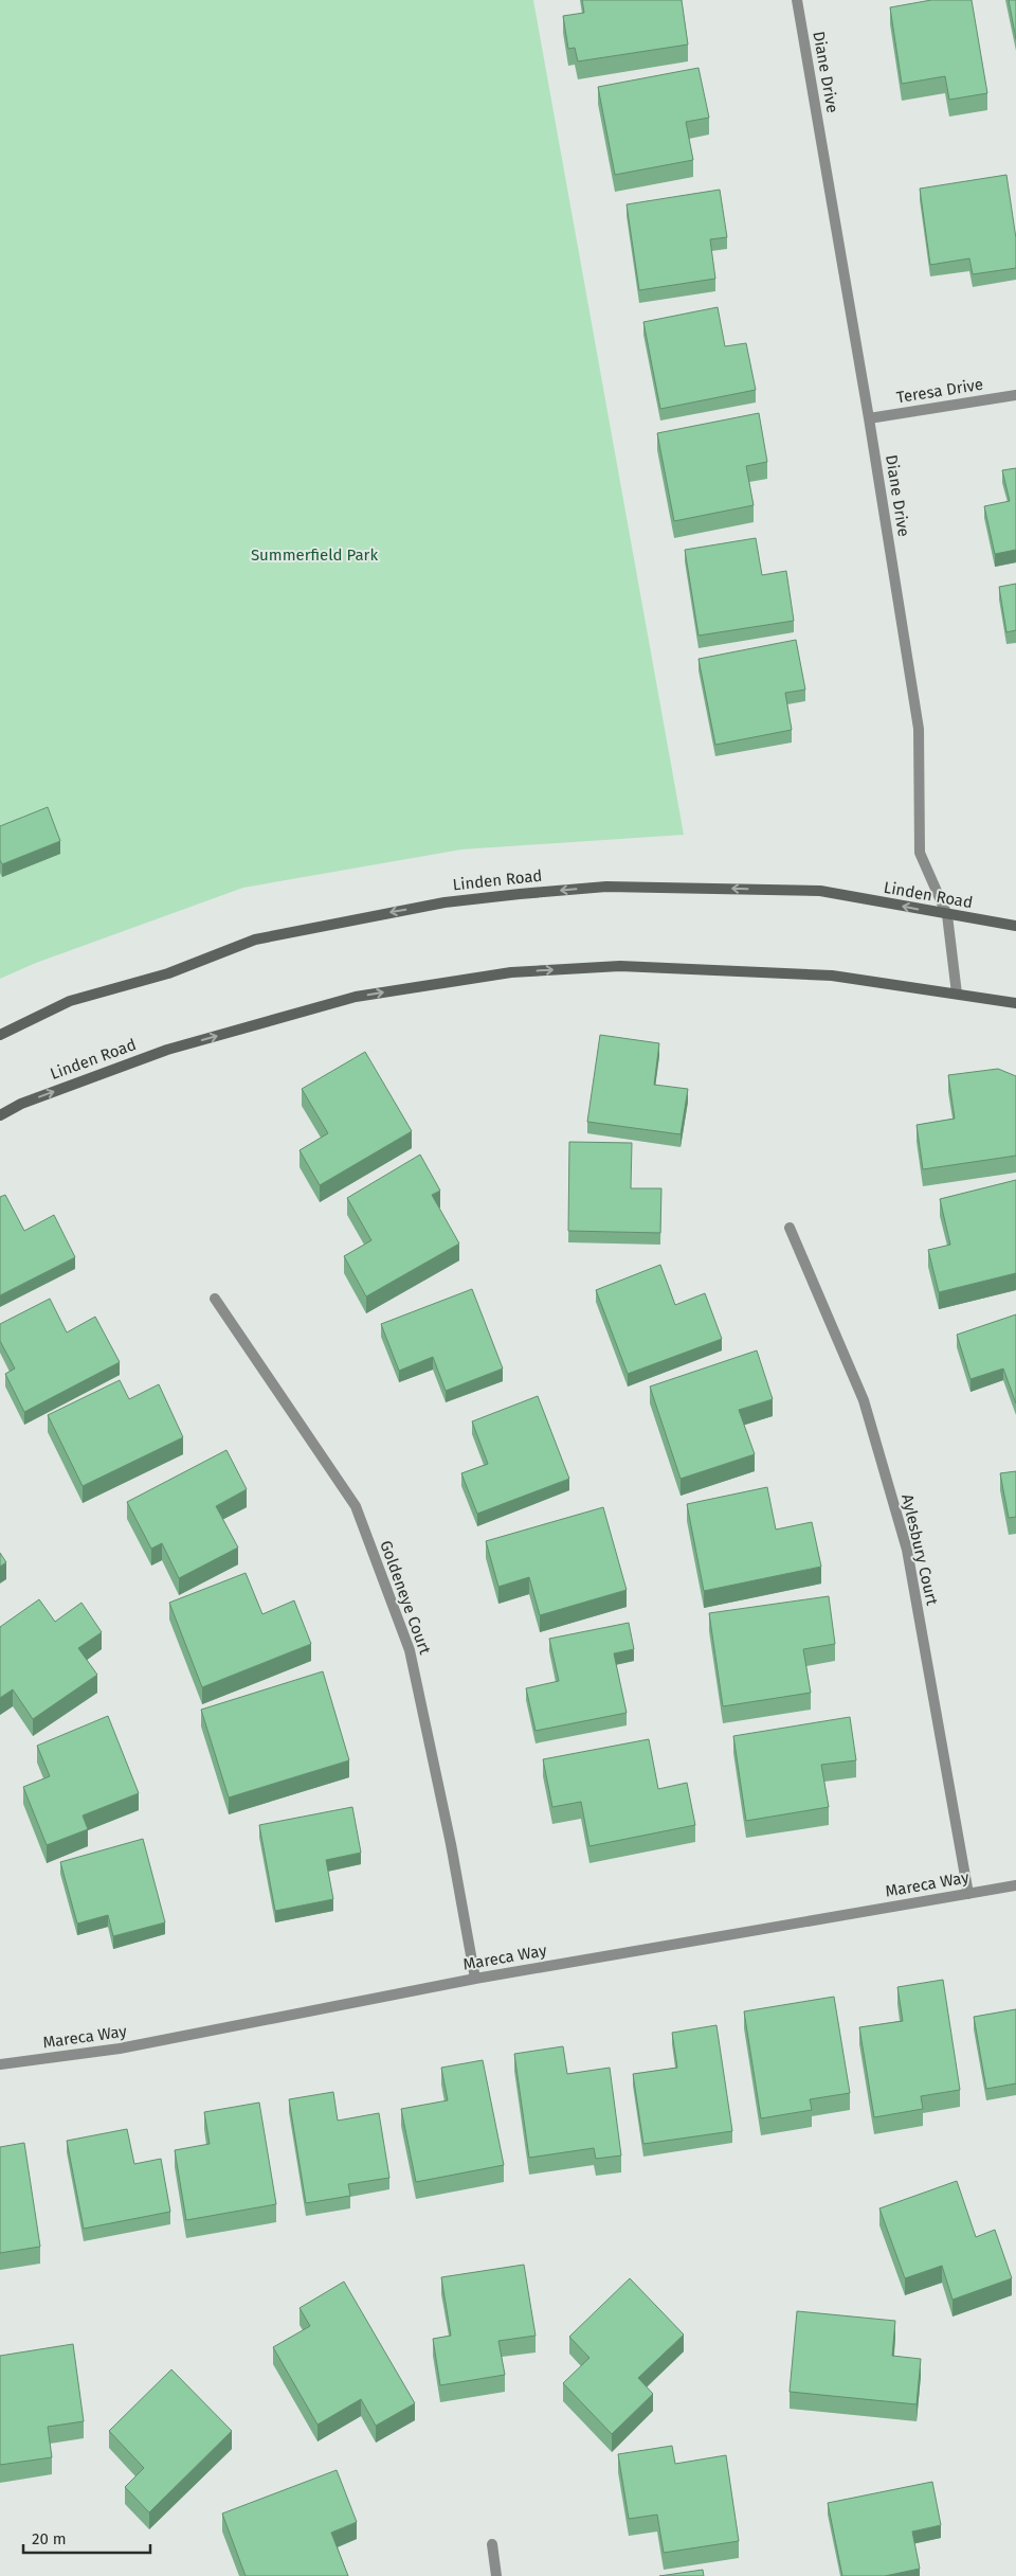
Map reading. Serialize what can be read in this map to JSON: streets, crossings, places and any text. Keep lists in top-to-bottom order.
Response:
{
  "streets": {
    "street": [
      "Diane Drive",
      "Teresa Drive",
      "Linden Road",
      "Aylesbury Court",
      "Goldeneye Court",
      "Mareca Way"
    ]
  },
  "crossings": [
    ["Diane Drive", "Teresa Drive"],
    ["Diane Drive", "Linden Road"],
    ["Aylesbury Court", "Mareca Way"],
    ["Goldeneye Court", "Mareca Way"]
  ],
  "parks": ["Summerfield Park"],
  "scale_bar": "20 m"
}
